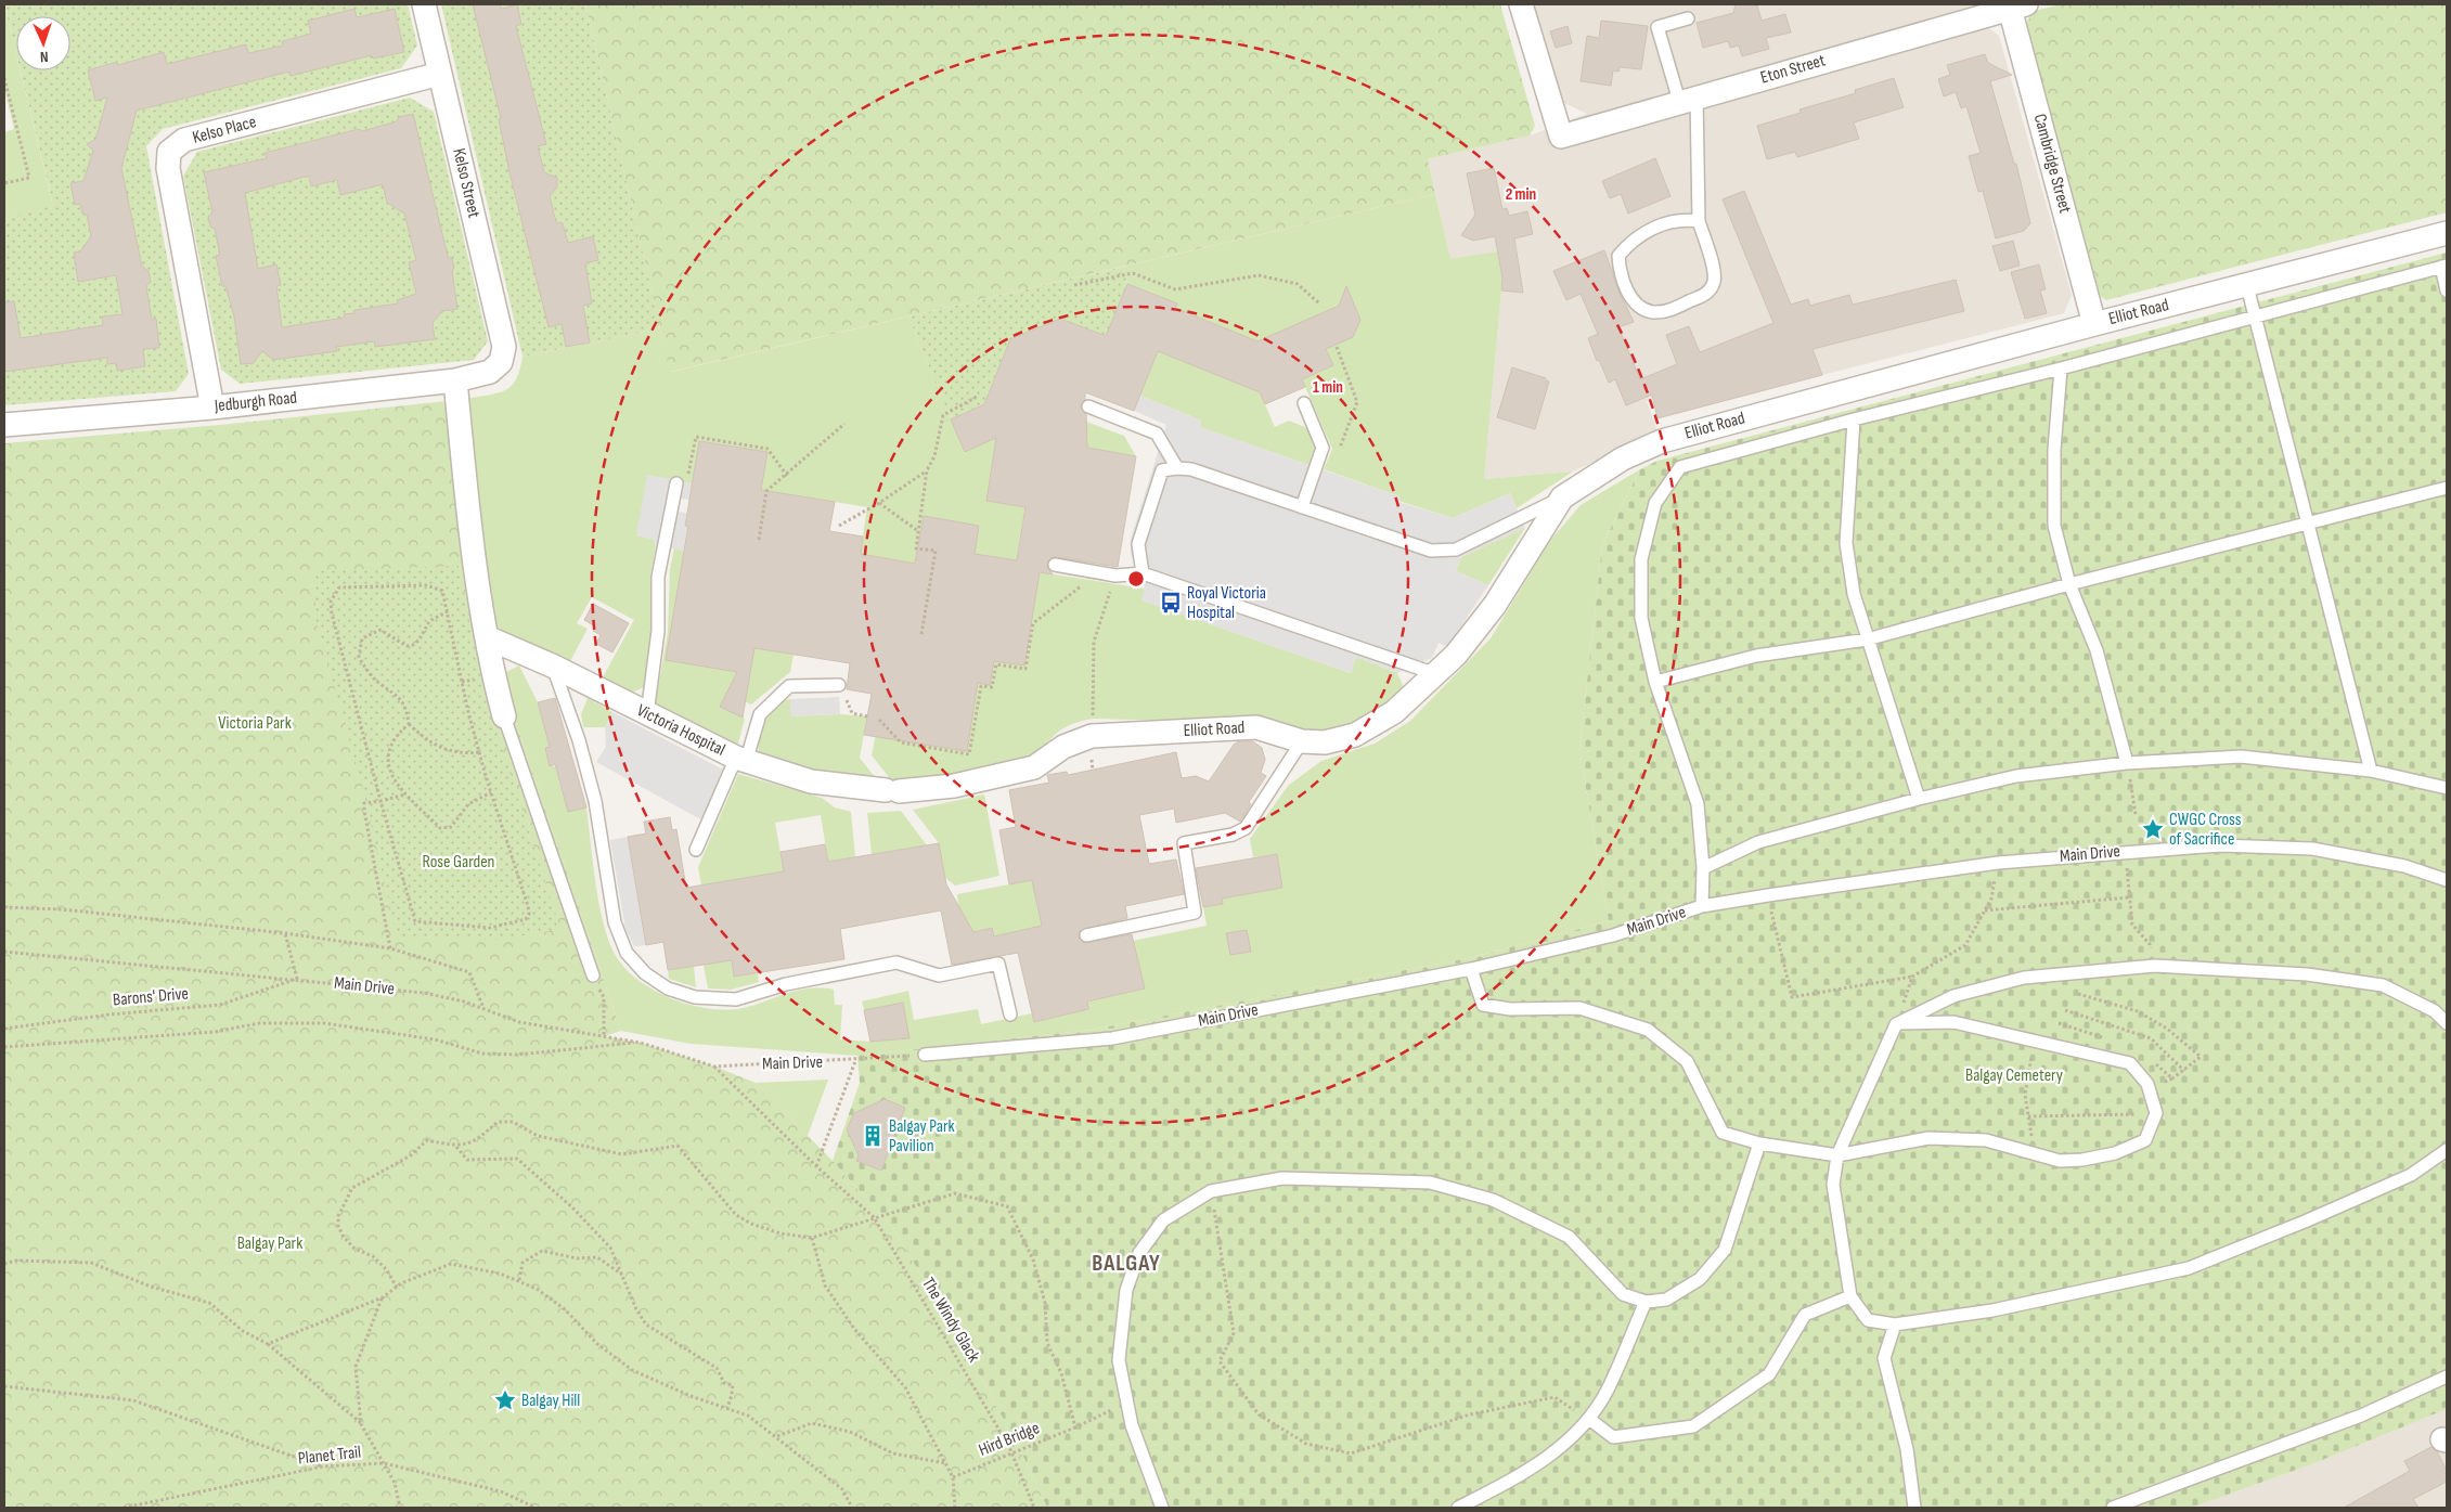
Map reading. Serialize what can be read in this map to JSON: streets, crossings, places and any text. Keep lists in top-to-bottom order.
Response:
{
  "streets": {
    "street": [
      "Eton Street",
      "Kelso Place",
      "Cambridge Street",
      "Kelso Street",
      "Elliot Road",
      "Jedburgh Road",
      "Victoria Hospital"
    ],
    "lane": ["Main Drive"],
    "path": [
      "Barons' Drive",
      "The Windy Glack",
      "Hird Bridge",
      "Planet Trail"
    ]
  },
  "crossings": [
    ["Eton Street", "Cambridge Street"],
    ["Kelso Place", "Kelso Street"],
    ["Kelso Place", "Jedburgh Road"],
    ["Cambridge Street", "Elliot Road"],
    ["Kelso Street", "Jedburgh Road"],
    ["Elliot Road", "Victoria Hospital"],
    ["Main Drive", "Barons' Drive"],
    ["Main Drive", "The Windy Glack"]
  ],
  "districts": ["BALGAY"],
  "parks": [
    "Victoria Park",
    "Rose Garden",
    "Balgay Cemetery",
    "Balgay Park"
  ],
  "places": {
    "bus stop": ["Royal Victoria Hospital"],
    "place": ["CWGC Cross of Sacrifice", "Balgay Hill"],
    "building": ["Balgay Park Pavilion"]
  },
  "north": "bottom",
  "rings": ["2 min", "1 min"]
}
